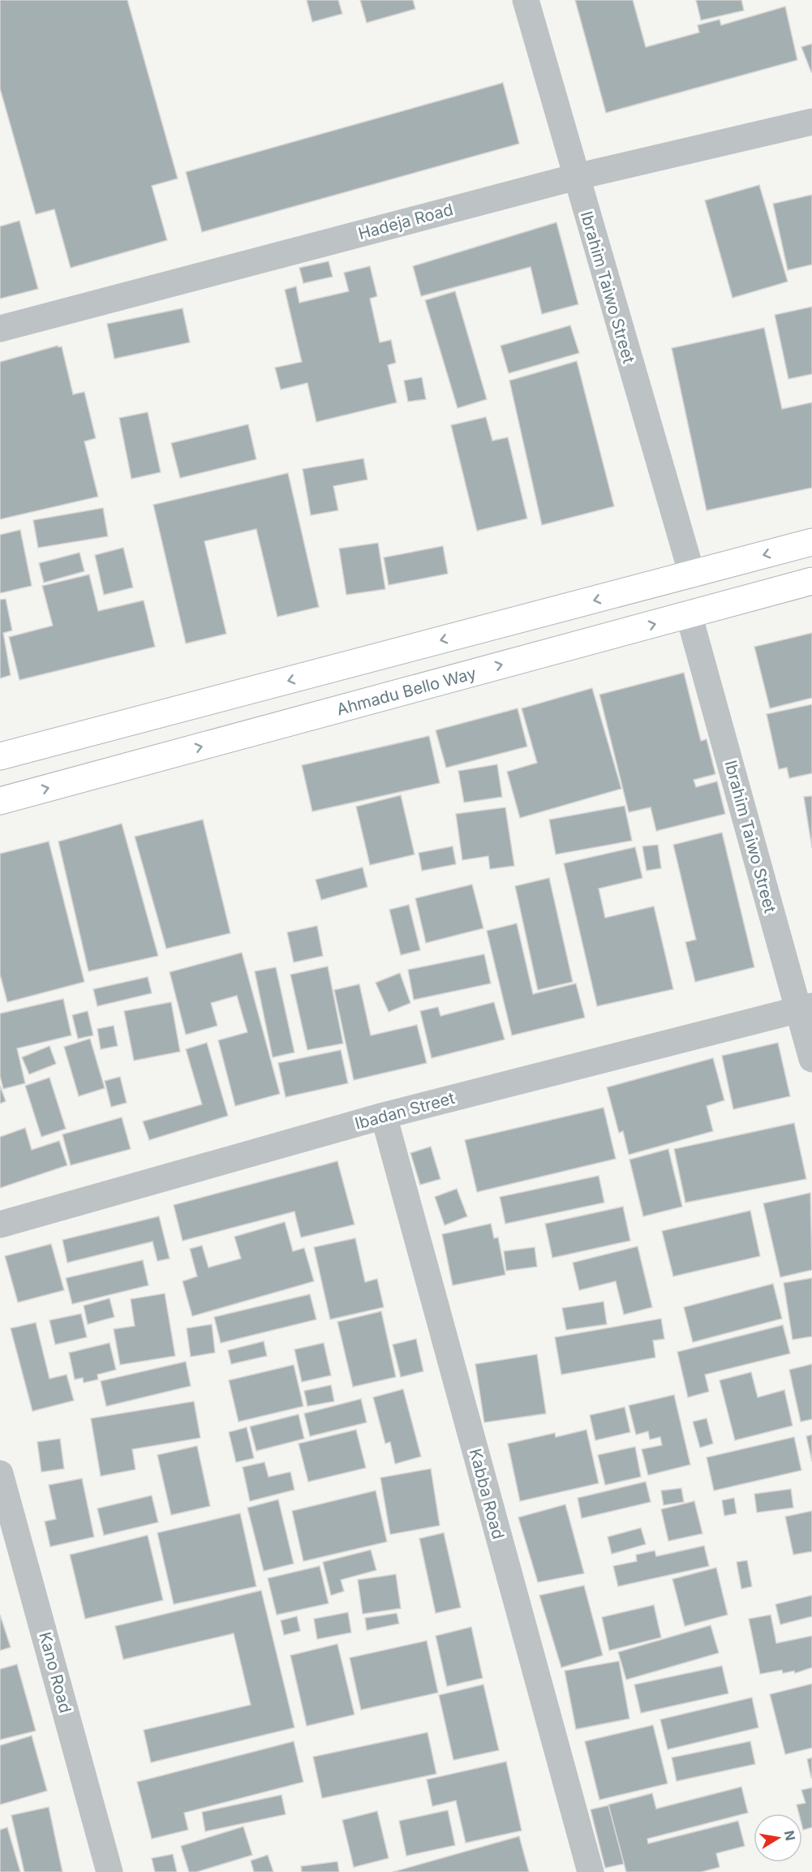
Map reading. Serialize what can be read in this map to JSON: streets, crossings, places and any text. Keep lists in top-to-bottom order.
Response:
{
  "streets": {
    "main road": ["Ahmadu Bello Way"],
    "street": [
      "Hadeja Road",
      "Ibrahim Taiwo Street",
      "Ibadan Street",
      "Kabba Road",
      "Kano Road"
    ]
  },
  "crossings": [
    ["Hadeja Road", "Ibrahim Taiwo Street"],
    ["Ibrahim Taiwo Street", "Ahmadu Bello Way"],
    ["Ibrahim Taiwo Street", "Ibadan Street"],
    ["Ibadan Street", "Kabba Road"]
  ],
  "north": "right"
}
